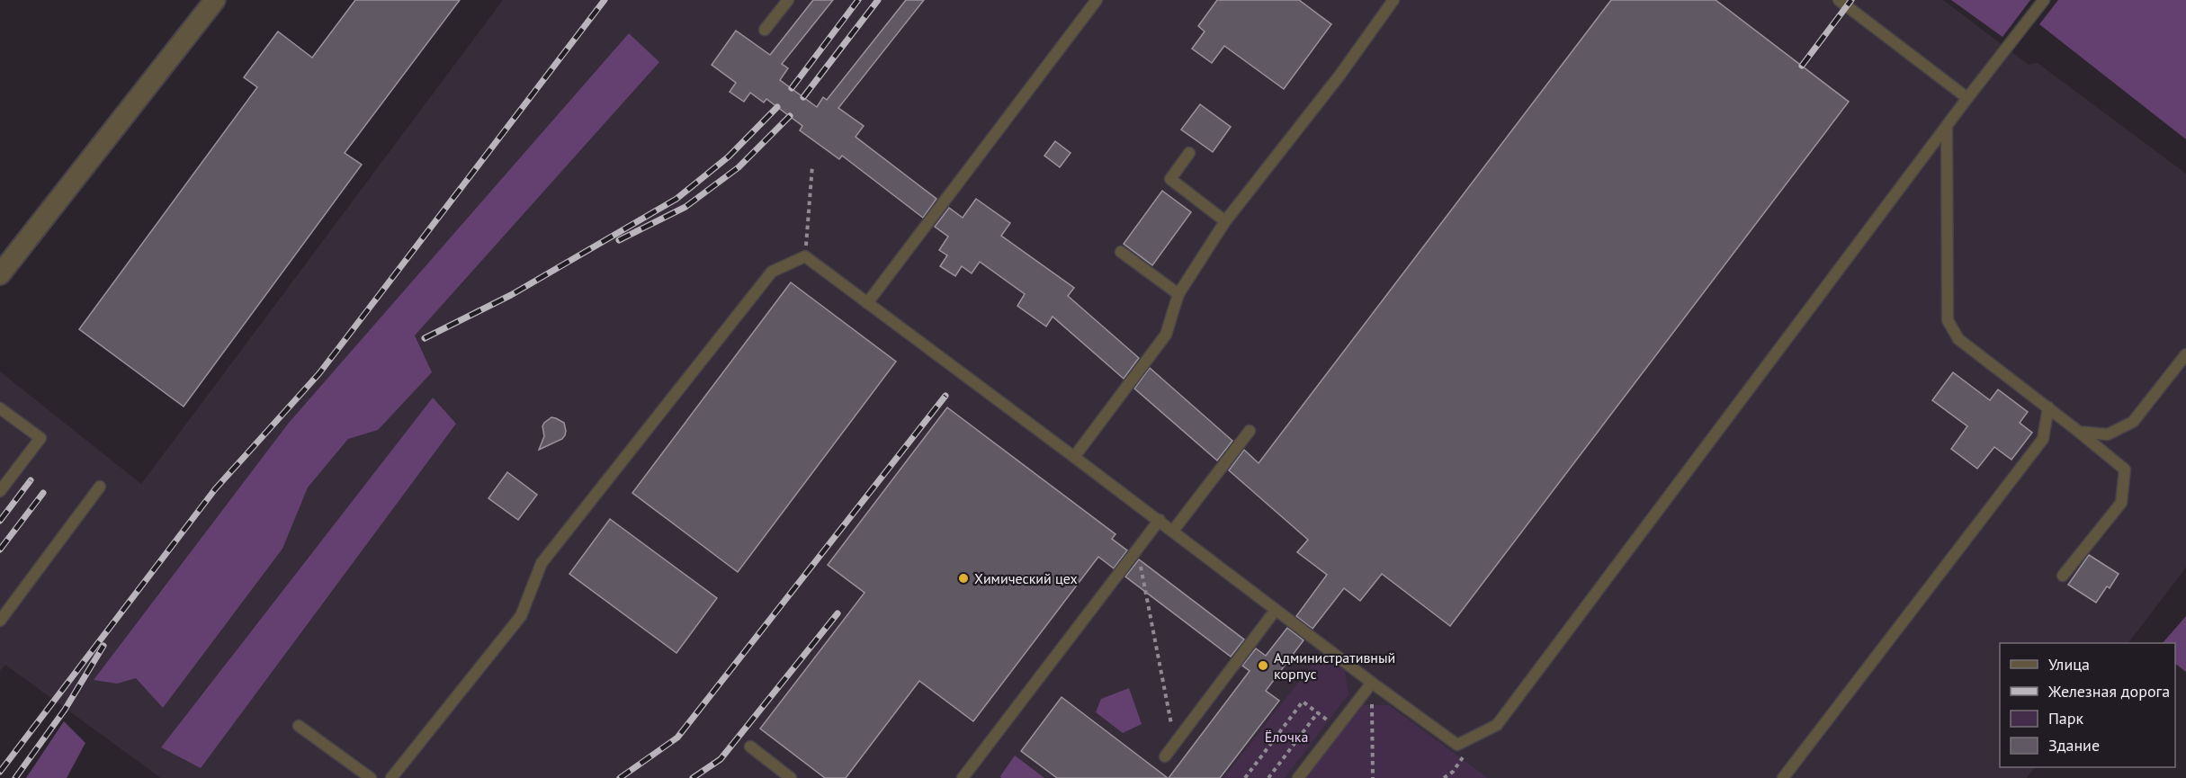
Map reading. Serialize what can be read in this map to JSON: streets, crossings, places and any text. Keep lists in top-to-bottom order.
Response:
{
  "parks": ["Ёлочка"],
  "places": ["Химический цех", "Административный корпус"],
  "legend": [
    "Улица",
    "Железная дорога",
    "Парк",
    "Здание"
  ]
}
